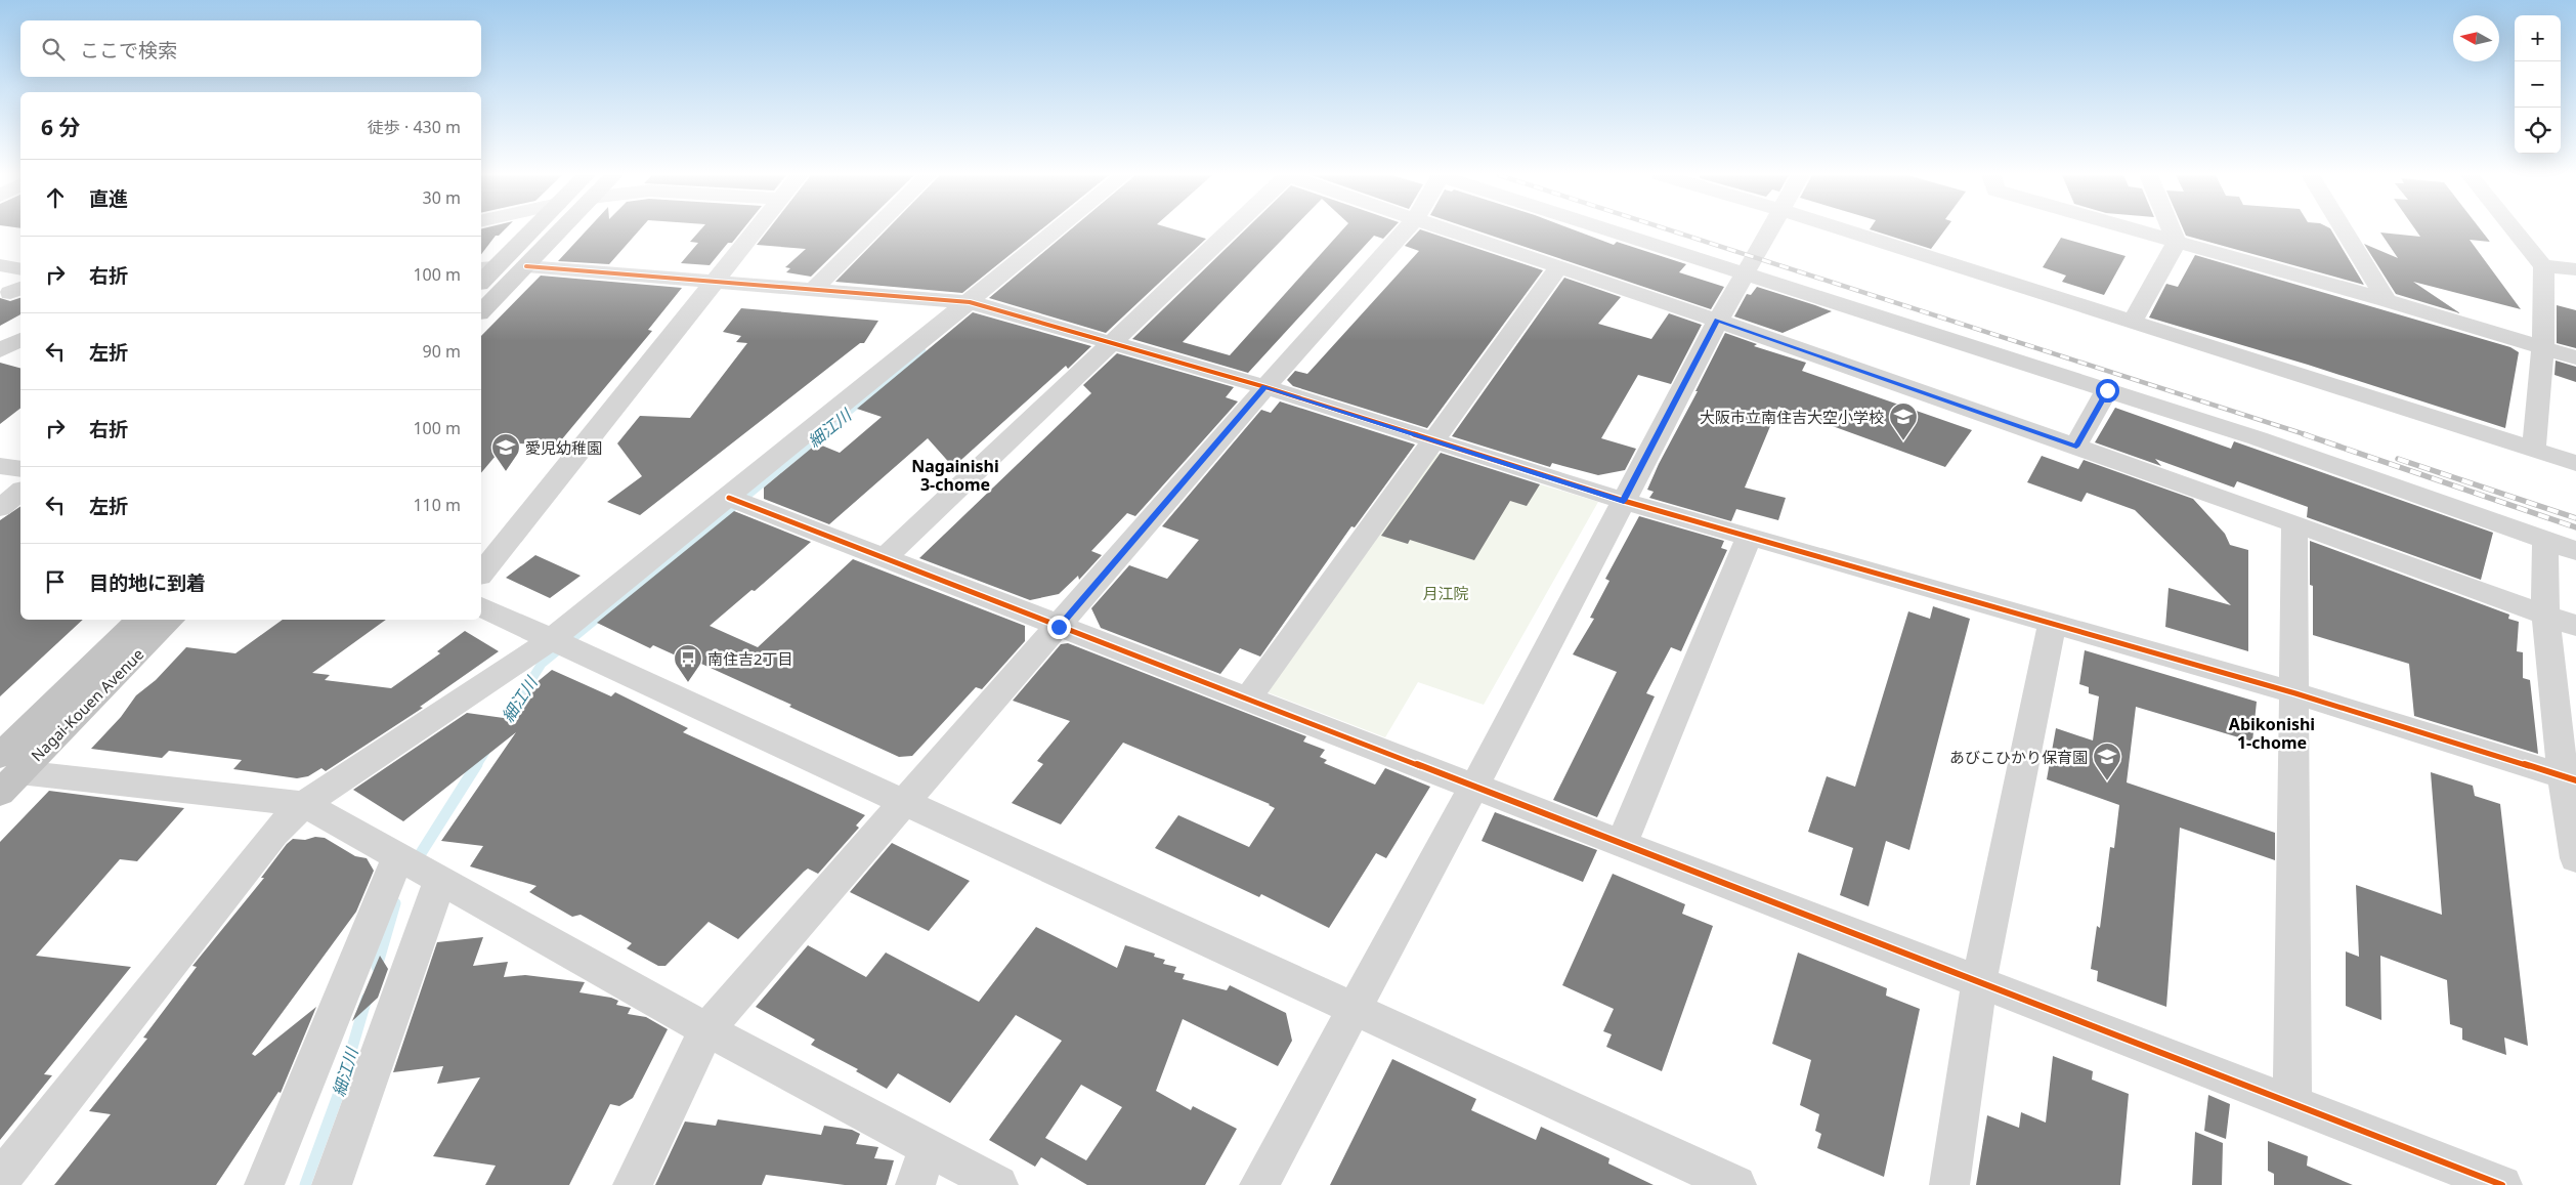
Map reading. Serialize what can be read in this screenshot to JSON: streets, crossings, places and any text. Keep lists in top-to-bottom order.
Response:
{
  "streets": {
    "highway": ["Nagai-Kouen Avenue"]
  },
  "districts": ["Nagainishi 3-chome", "Abikonishi 1-chome"],
  "water": ["細江川"],
  "parks": ["月江院"],
  "places": {
    "school or university": ["大阪市立南住吉大空小学校", "愛児幼稚園", "あびこひかり保育園"],
    "bus stop": ["南住吉2丁目"]
  },
  "north": "left",
  "page": {
    "map_buttons": ["+", "−"],
    "search": "ここで検索",
    "heading": ["6 分", "徒歩 · 430 m"],
    "list": [
      ["直進", "30 m"],
      ["右折", "100 m"],
      ["左折", "90 m"],
      ["右折", "100 m"],
      ["左折", "110 m"],
      "目的地に到着"
    ]
  }
}
